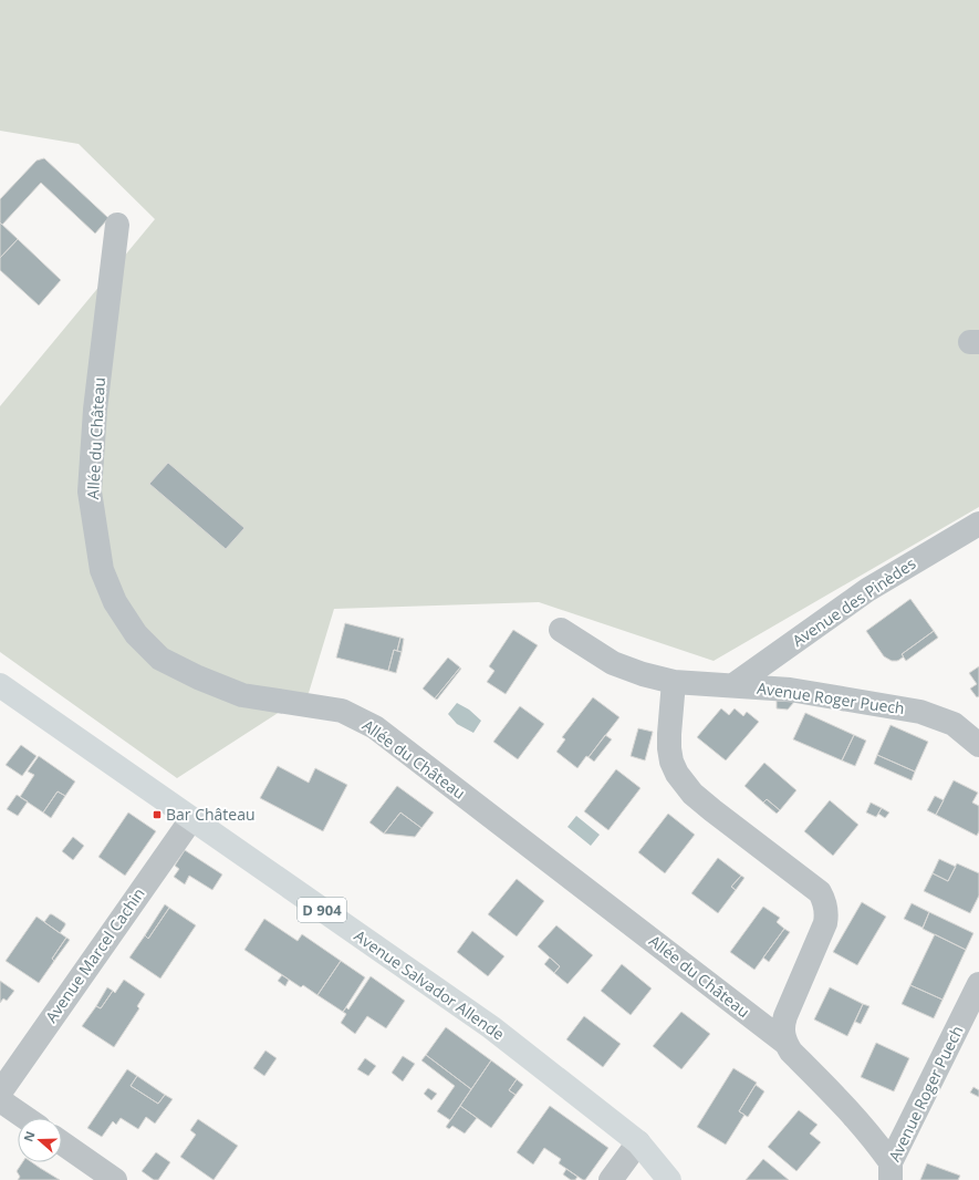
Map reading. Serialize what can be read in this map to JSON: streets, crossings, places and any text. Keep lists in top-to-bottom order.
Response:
{
  "streets": {
    "main road": ["D 904", "Avenue Salvador Allende"],
    "street": [
      "Allée du Château",
      "Avenue des Pinèdes",
      "Avenue Roger Puech",
      "Avenue Marcel Cachin"
    ]
  },
  "crossings": [
    ["Allée du Château", "Avenue Roger Puech"],
    ["Avenue des Pinèdes", "Avenue Roger Puech"],
    ["Avenue Marcel Cachin", "Avenue Salvador Allende"]
  ],
  "places": {
    "transit": ["Bar Château"]
  },
  "north": "left"
}
